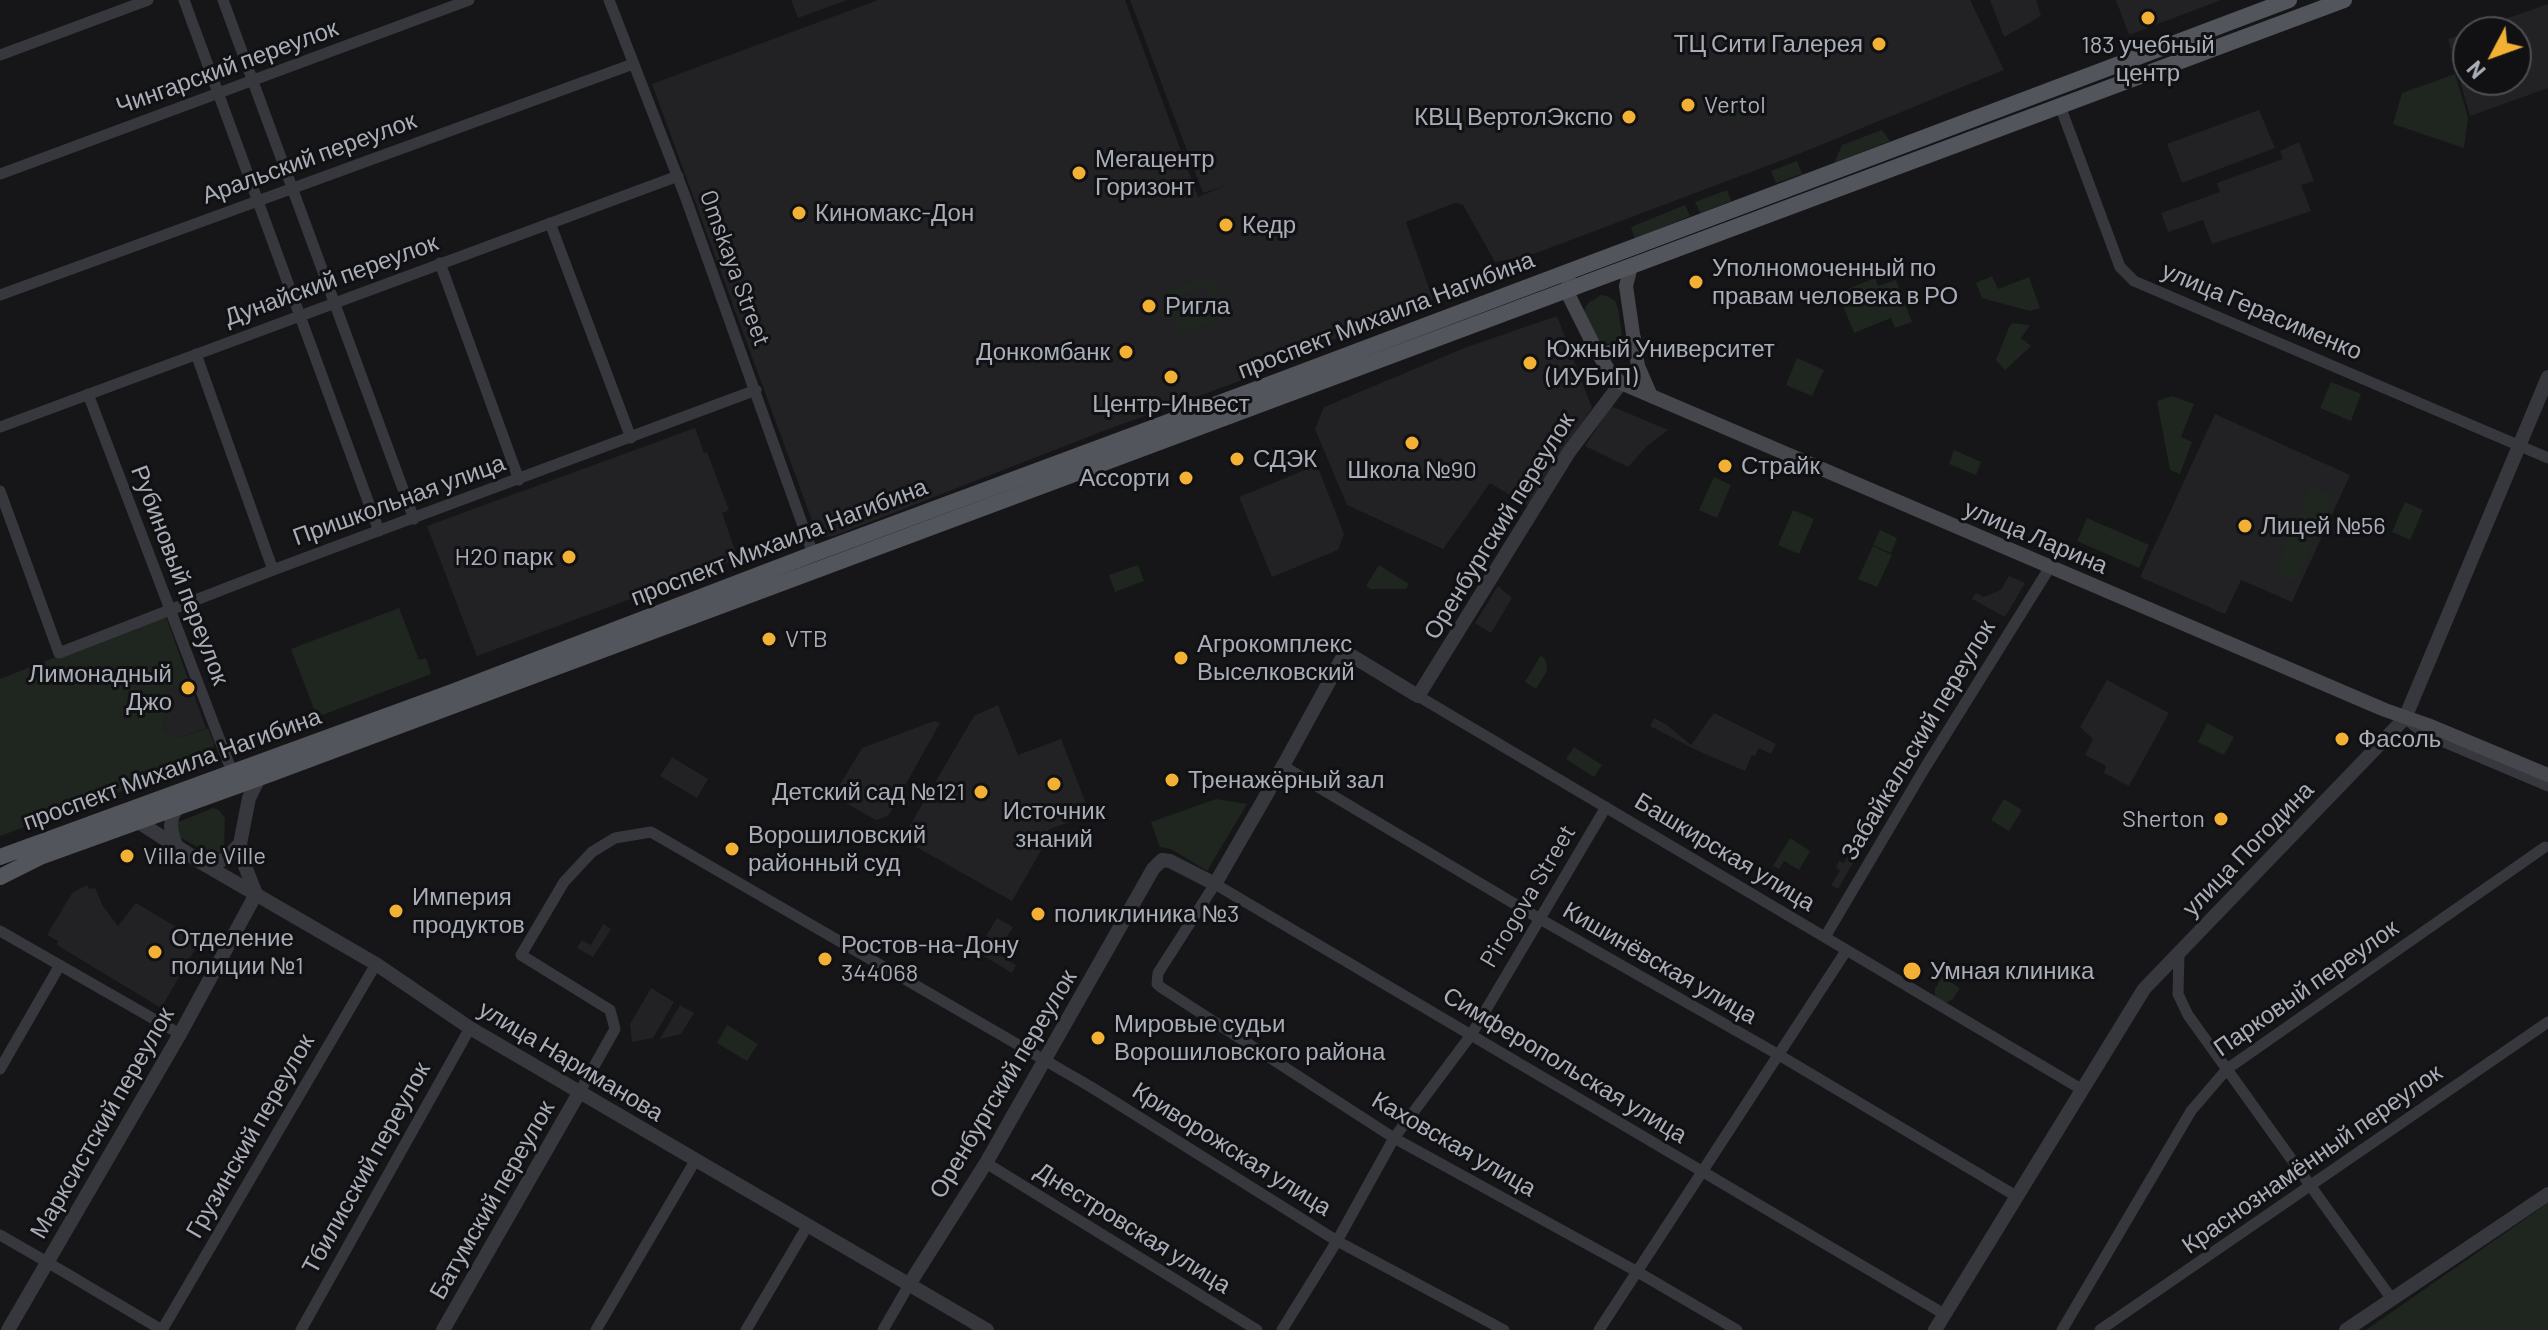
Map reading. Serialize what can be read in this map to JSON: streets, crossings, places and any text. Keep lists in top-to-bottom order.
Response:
{
  "streets": {
    "main road": ["проспект Михаила Нагибина", "улица Ларина"],
    "street": [
      "Чингарский переулок",
      "Аральский переулок",
      "Omskaya Street",
      "Дунайский переулок",
      "улица Герасименко",
      "Пришкольная улица",
      "Оренбургский переулок",
      "Рубиновый переулок",
      "Забайкальский переулок",
      "улица Погодина",
      "Башкирская улица",
      "Pirogova Street",
      "Кишинёвская улица",
      "Парковый переулок",
      "улица Нариманова",
      "Симферопольская улица",
      "Марксистский переулок",
      "Грузинский переулок",
      "Каховская улица",
      "Криворожская улица",
      "Краснознамённый переулок",
      "Тбилисский переулок",
      "Батумский переулок",
      "Днестровская улица"
    ]
  },
  "crossings": [
    ["Аральский переулок", "Omskaya Street"],
    ["Omskaya Street", "Дунайский переулок"],
    ["Omskaya Street", "проспект Михаила Нагибина"],
    ["Omskaya Street", "Пришкольная улица"],
    ["Дунайский переулок", "Рубиновый переулок"],
    ["улица Герасименко", "проспект Михаила Нагибина"],
    ["улица Герасименко", "улица Погодина"],
    ["проспект Михаила Нагибина", "Рубиновый переулок"],
    ["проспект Михаила Нагибина", "улица Нариманова"],
    ["Пришкольная улица", "Рубиновый переулок"],
    ["Оренбургский переулок", "улица Ларина"],
    ["Оренбургский переулок", "Башкирская улица"],
    ["Оренбургский переулок", "улица Нариманова"],
    ["Оренбургский переулок", "Симферопольская улица"],
    ["Оренбургский переулок", "Криворожская улица"],
    ["Оренбургский переулок", "Днестровская улица"],
    ["улица Ларина", "Забайкальский переулок"],
    ["улица Ларина", "улица Погодина"],
    ["Рубиновый переулок", "улица Нариманова"],
    ["Забайкальский переулок", "Башкирская улица"],
    ["улица Погодина", "Башкирская улица"],
    ["улица Погодина", "Кишинёвская улица"],
    ["улица Погодина", "Симферопольская улица"],
    ["Башкирская улица", "Pirogova Street"],
    ["Башкирская улица", "Кишинёвская улица"],
    ["Pirogova Street", "Кишинёвская улица"],
    ["Pirogova Street", "Симферопольская улица"],
    ["Pirogova Street", "Каховская улица"],
    ["Pirogova Street", "Криворожская улица"],
    ["улица Нариманова", "Марксистский переулок"],
    ["улица Нариманова", "Грузинский переулок"],
    ["улица Нариманова", "Криворожская улица"],
    ["улица Нариманова", "Тбилисский переулок"],
    ["улица Нариманова", "Батумский переулок"],
    ["Симферопольская улица", "Каховская улица"],
    ["Криворожская улица", "Батумский переулок"]
  ],
  "places": [
    "183 учебный центр",
    "ТЦ Сити Галерея",
    "Vertol",
    "КВЦ ВертолЭкспо",
    "Мегацентр Горизонт",
    "Киномакс-Дон",
    "Кедр",
    "Уполномоченный по правам человека в РО",
    "Ригла",
    "Донкомбанк",
    "Южный Университет (ИУБиП)",
    "Центр-Инвест",
    "Школа №90",
    "СДЭК",
    "Страйк",
    "Ассорти",
    "Лицей №56",
    "H2O парк",
    "VTB",
    "Агрокомплекс Выселковский",
    "Лимонадный Джо",
    "Фасоль",
    "Тренажёрный зал",
    "Источник знаний",
    "Детский сад №121",
    "Sherton",
    "Ворошиловский районный суд",
    "Villa de Ville",
    "Империя продуктов",
    "поликлиника №3",
    "Отделение полиции №1",
    "Ростов-на-Дону 344068",
    "Умная клиника",
    "Мировые судьи Ворошиловского района"
  ],
  "north": "bottom left"
}
